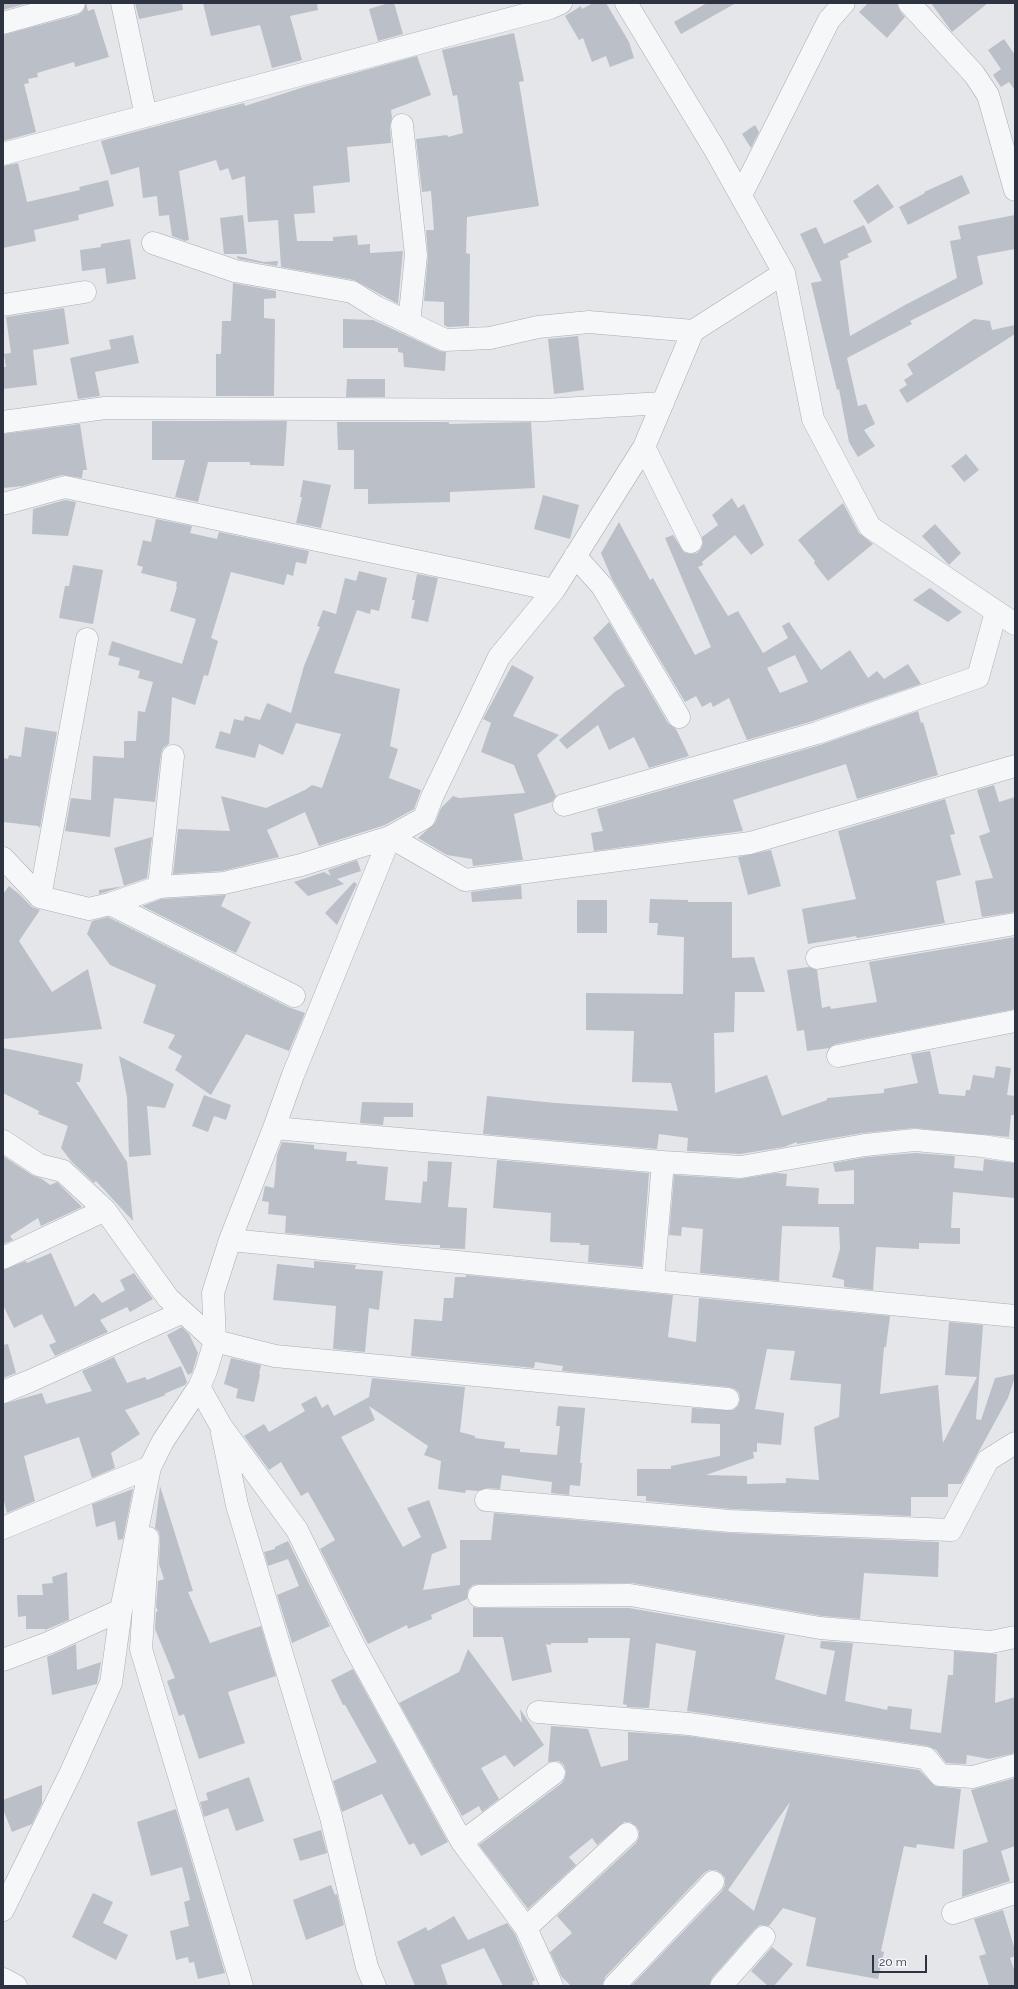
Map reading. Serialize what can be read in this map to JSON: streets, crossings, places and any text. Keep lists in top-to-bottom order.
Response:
{
  "scale_bar": "20 m"
}
